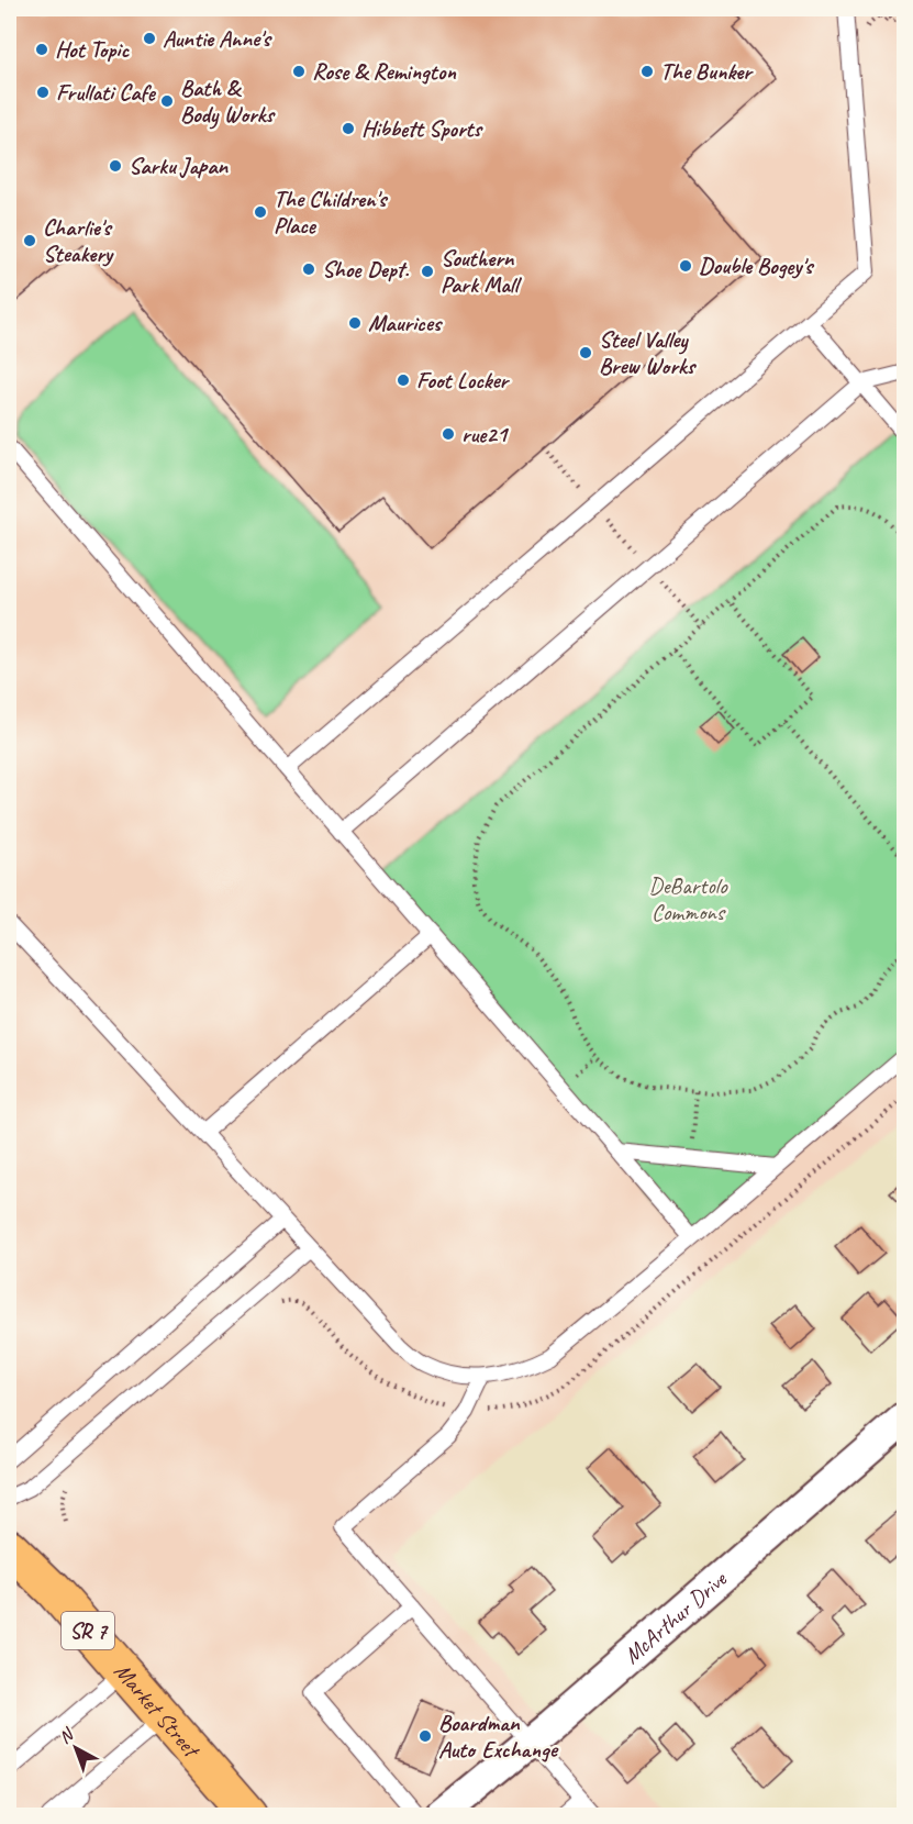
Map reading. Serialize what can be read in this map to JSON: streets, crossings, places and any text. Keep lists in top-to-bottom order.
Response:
{
  "streets": {
    "main road": ["SR 7", "Market Street"],
    "street": ["McArthur Drive"]
  },
  "parks": ["DeBartolo Commons"],
  "places": [
    "Auntie Anne's",
    "Hot Topic",
    "Rose & Remington",
    "The Bunker",
    "Frullati Cafe",
    "Bath & Body Works",
    "Hibbett Sports",
    "Sarku Japan",
    "The Children's Place",
    "Charlie's Steakery",
    "Double Bogey's",
    "Shoe Dept.",
    "Southern Park Mall",
    "Maurices",
    "Steel Valley Brew Works",
    "Foot Locker",
    "rue21",
    "Boardman Auto Exchange"
  ],
  "north": "top left"
}
